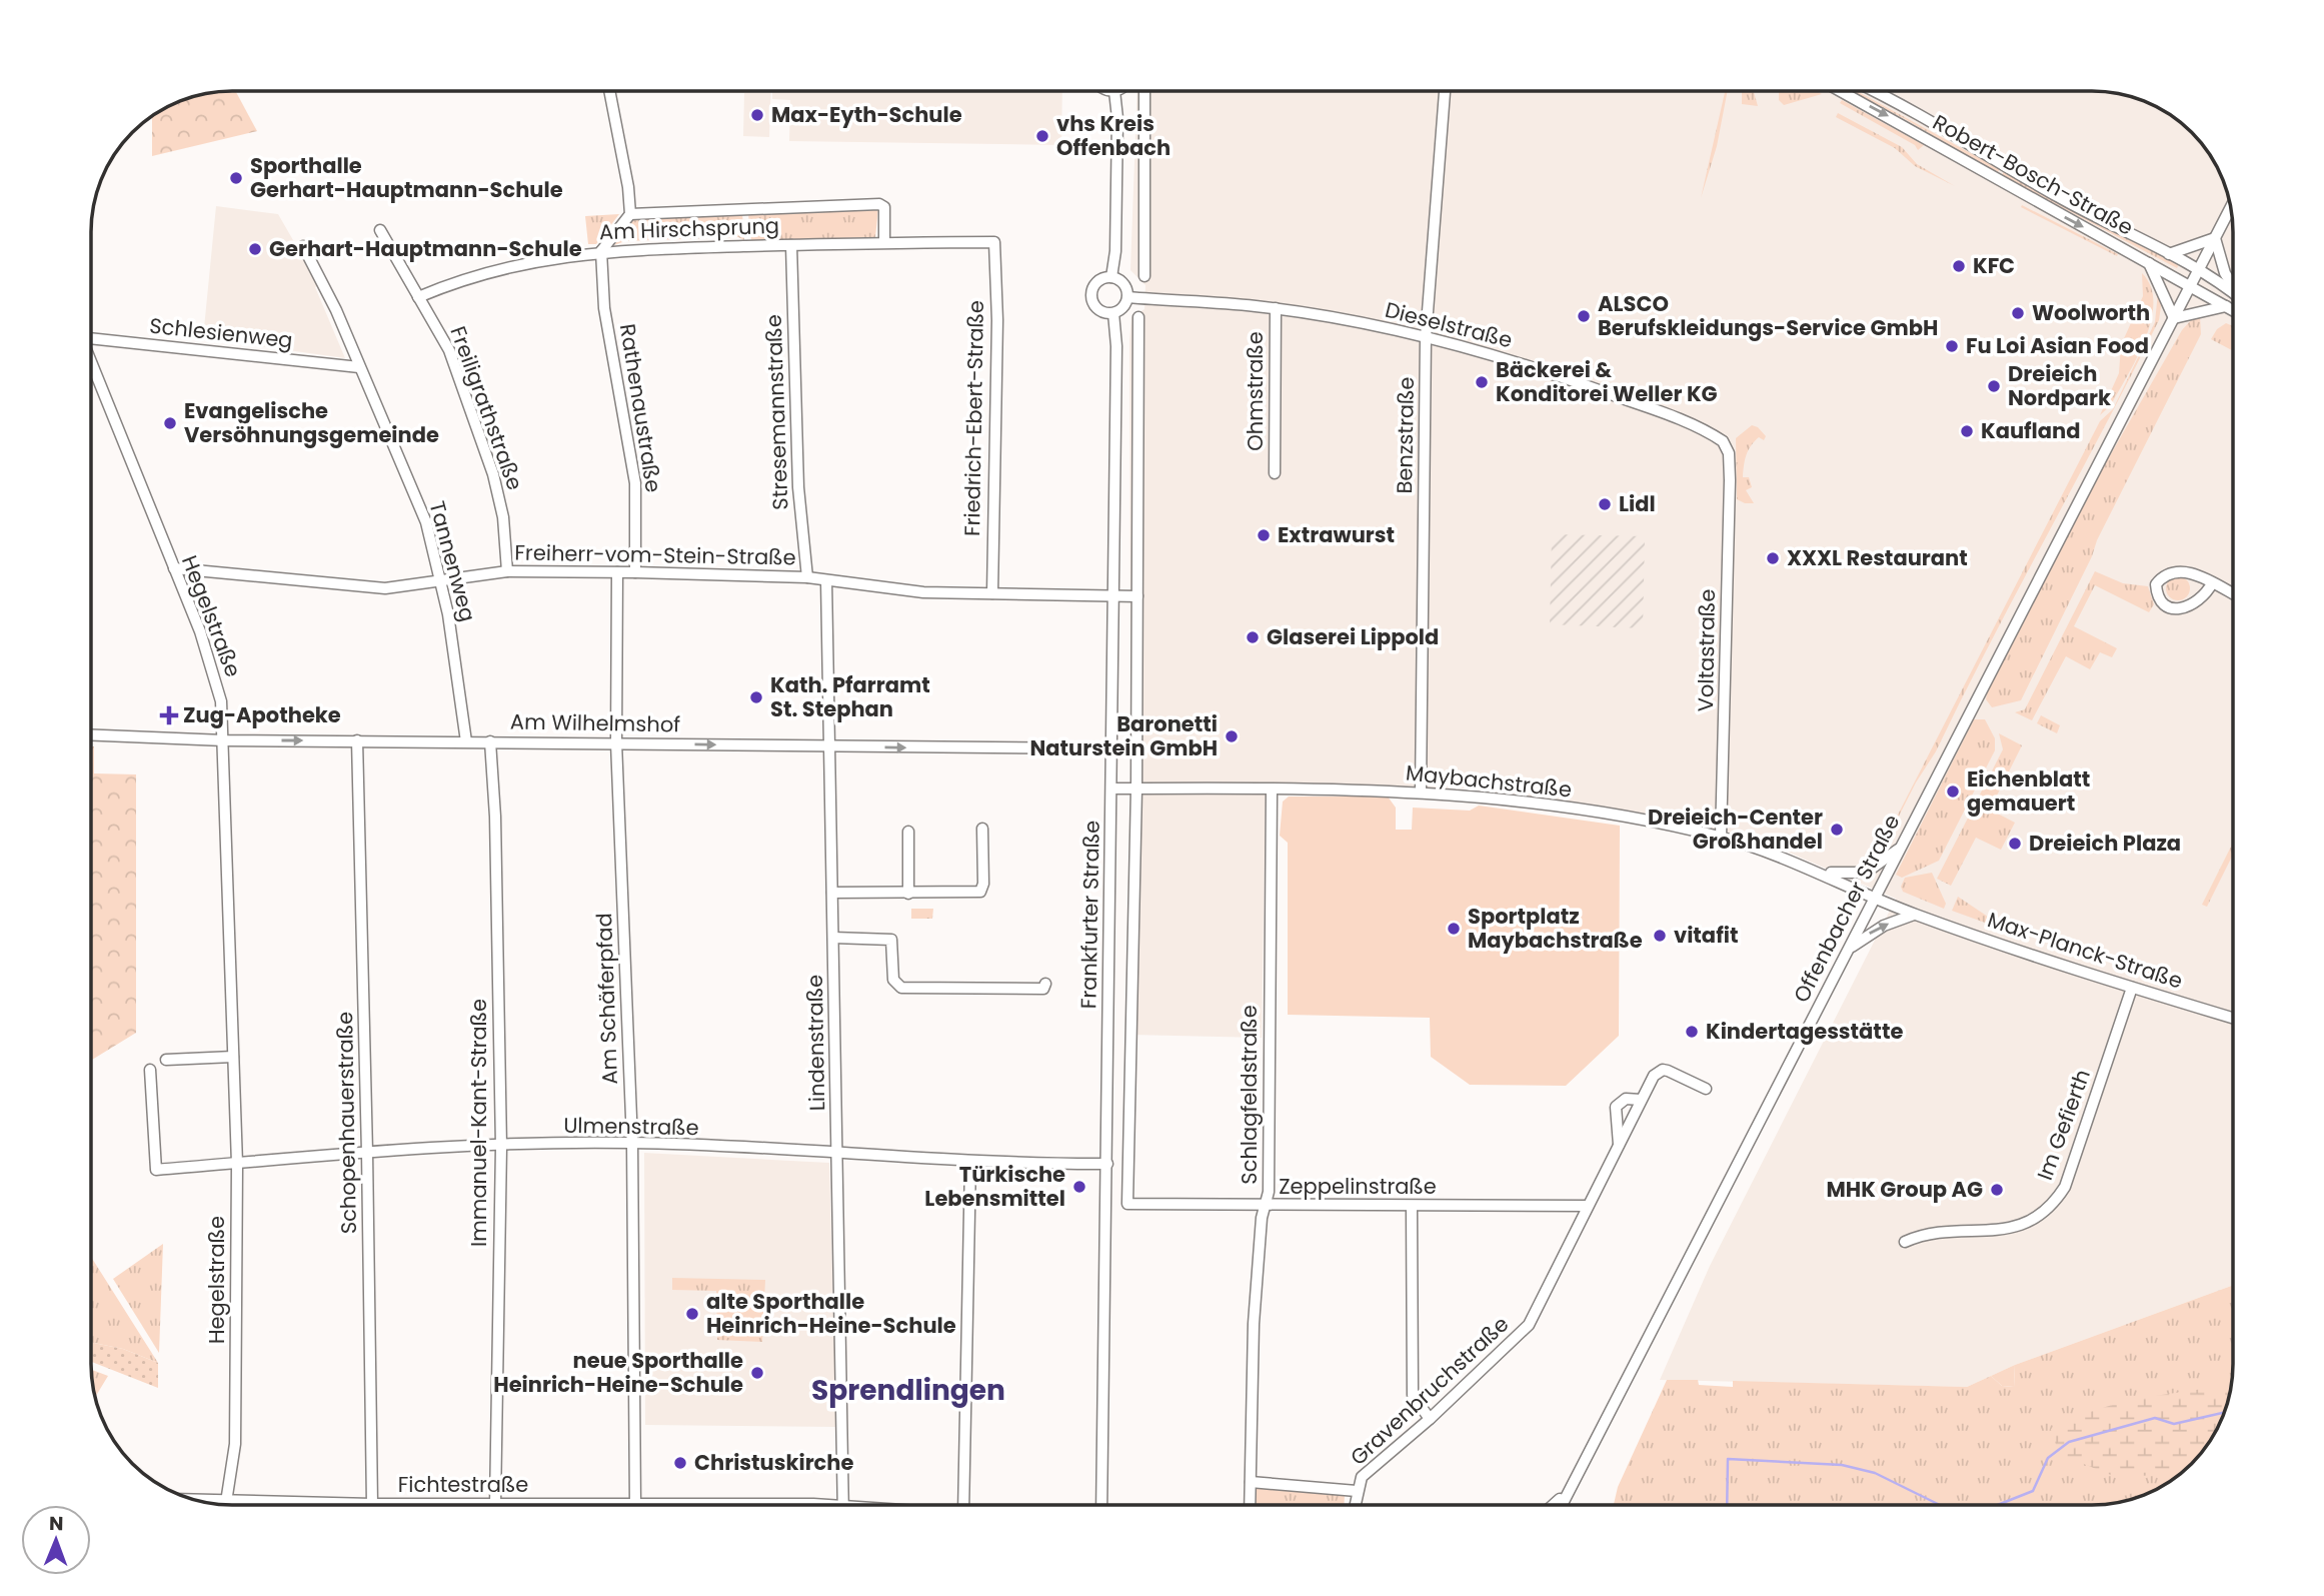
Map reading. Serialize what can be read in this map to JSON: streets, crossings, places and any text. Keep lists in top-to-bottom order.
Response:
{
  "streets": {
    "street": [
      "Robert-Bosch-Straße",
      "Am Hirschsprung",
      "Dieselstraße",
      "Schlesienweg",
      "Ohmstraße",
      "Freiligrathstraße",
      "Rathenaustraße",
      "Stresemannstraße",
      "Friedrich-Ebert-Straße",
      "Benzstraße",
      "Freiherr-vom-Stein-Straße",
      "Tannenweg",
      "Hegelstraße",
      "Voltastraße",
      "Am Wilhelmshof",
      "Maybachstraße",
      "Offenbacher Straße",
      "Frankfurter Straße",
      "Max-Planck-Straße",
      "Am Schäferpfad",
      "Lindenstraße",
      "Schlagfeldstraße",
      "Schopenhauerstraße",
      "Immanuel-Kant-Straße",
      "Im Gefierth",
      "Ulmenstraße",
      "Zeppelinstraße",
      "Gravenbruchstraße",
      "Fichtestraße"
    ]
  },
  "crossings": [
    ["Robert-Bosch-Straße", "Offenbacher Straße"],
    ["Am Hirschsprung", "Freiligrathstraße"],
    ["Am Hirschsprung", "Rathenaustraße"],
    ["Am Hirschsprung", "Stresemannstraße"],
    ["Am Hirschsprung", "Friedrich-Ebert-Straße"],
    ["Dieselstraße", "Ohmstraße"],
    ["Dieselstraße", "Benzstraße"],
    ["Dieselstraße", "Voltastraße"],
    ["Dieselstraße", "Frankfurter Straße"],
    ["Schlesienweg", "Tannenweg"],
    ["Freiligrathstraße", "Freiherr-vom-Stein-Straße"],
    ["Rathenaustraße", "Freiherr-vom-Stein-Straße"],
    ["Stresemannstraße", "Freiherr-vom-Stein-Straße"],
    ["Friedrich-Ebert-Straße", "Freiherr-vom-Stein-Straße"],
    ["Benzstraße", "Maybachstraße"],
    ["Freiherr-vom-Stein-Straße", "Tannenweg"],
    ["Freiherr-vom-Stein-Straße", "Hegelstraße"],
    ["Freiherr-vom-Stein-Straße", "Frankfurter Straße"],
    ["Freiherr-vom-Stein-Straße", "Am Schäferpfad"],
    ["Freiherr-vom-Stein-Straße", "Lindenstraße"],
    ["Tannenweg", "Am Wilhelmshof"],
    ["Hegelstraße", "Am Wilhelmshof"],
    ["Hegelstraße", "Ulmenstraße"],
    ["Hegelstraße", "Fichtestraße"],
    ["Voltastraße", "Maybachstraße"],
    ["Am Wilhelmshof", "Frankfurter Straße"],
    ["Am Wilhelmshof", "Am Schäferpfad"],
    ["Am Wilhelmshof", "Lindenstraße"],
    ["Am Wilhelmshof", "Schopenhauerstraße"],
    ["Am Wilhelmshof", "Immanuel-Kant-Straße"],
    ["Maybachstraße", "Offenbacher Straße"],
    ["Maybachstraße", "Frankfurter Straße"],
    ["Maybachstraße", "Max-Planck-Straße"],
    ["Maybachstraße", "Schlagfeldstraße"],
    ["Offenbacher Straße", "Max-Planck-Straße"],
    ["Frankfurter Straße", "Ulmenstraße"],
    ["Frankfurter Straße", "Zeppelinstraße"],
    ["Max-Planck-Straße", "Im Gefierth"],
    ["Am Schäferpfad", "Ulmenstraße"],
    ["Am Schäferpfad", "Fichtestraße"],
    ["Lindenstraße", "Ulmenstraße"],
    ["Schlagfeldstraße", "Zeppelinstraße"],
    ["Schopenhauerstraße", "Ulmenstraße"],
    ["Schopenhauerstraße", "Fichtestraße"],
    ["Immanuel-Kant-Straße", "Ulmenstraße"],
    ["Immanuel-Kant-Straße", "Fichtestraße"],
    ["Zeppelinstraße", "Gravenbruchstraße"]
  ],
  "one_way": ["Am Wilhelmshof"],
  "districts": ["Sprendlingen"],
  "places": {
    "other": [
      "Max-Eyth-Schule",
      "vhs Kreis Offenbach",
      "Sporthalle Gerhart-Hauptmann-Schule",
      "Gerhart-Hauptmann-Schule",
      "KFC",
      "Woolworth",
      "ALSCO Berufskleidungs-Service GmbH",
      "Fu Loi Asian Food",
      "Bäckerei & Konditorei Weller KG",
      "Dreieich Nordpark",
      "Evangelische Versöhnungsgemeinde",
      "Kaufland",
      "Lidl",
      "Extrawurst",
      "XXXL Restaurant",
      "Glaserei Lippold",
      "Kath. Pfarramt St. Stephan",
      "Baronetti Naturstein GmbH",
      "Eichenblatt gemauert",
      "Dreieich-Center Großhandel",
      "Dreieich Plaza",
      "Sportplatz Maybachstraße",
      "vitafit",
      "Kindertagesstätte",
      "Türkische Lebensmittel",
      "MHK Group AG",
      "alte Sporthalle Heinrich-Heine-Schule",
      "neue Sporthalle Heinrich-Heine-Schule",
      "Christuskirche"
    ],
    "health": ["Zug-Apotheke"]
  },
  "north": "top"
}
